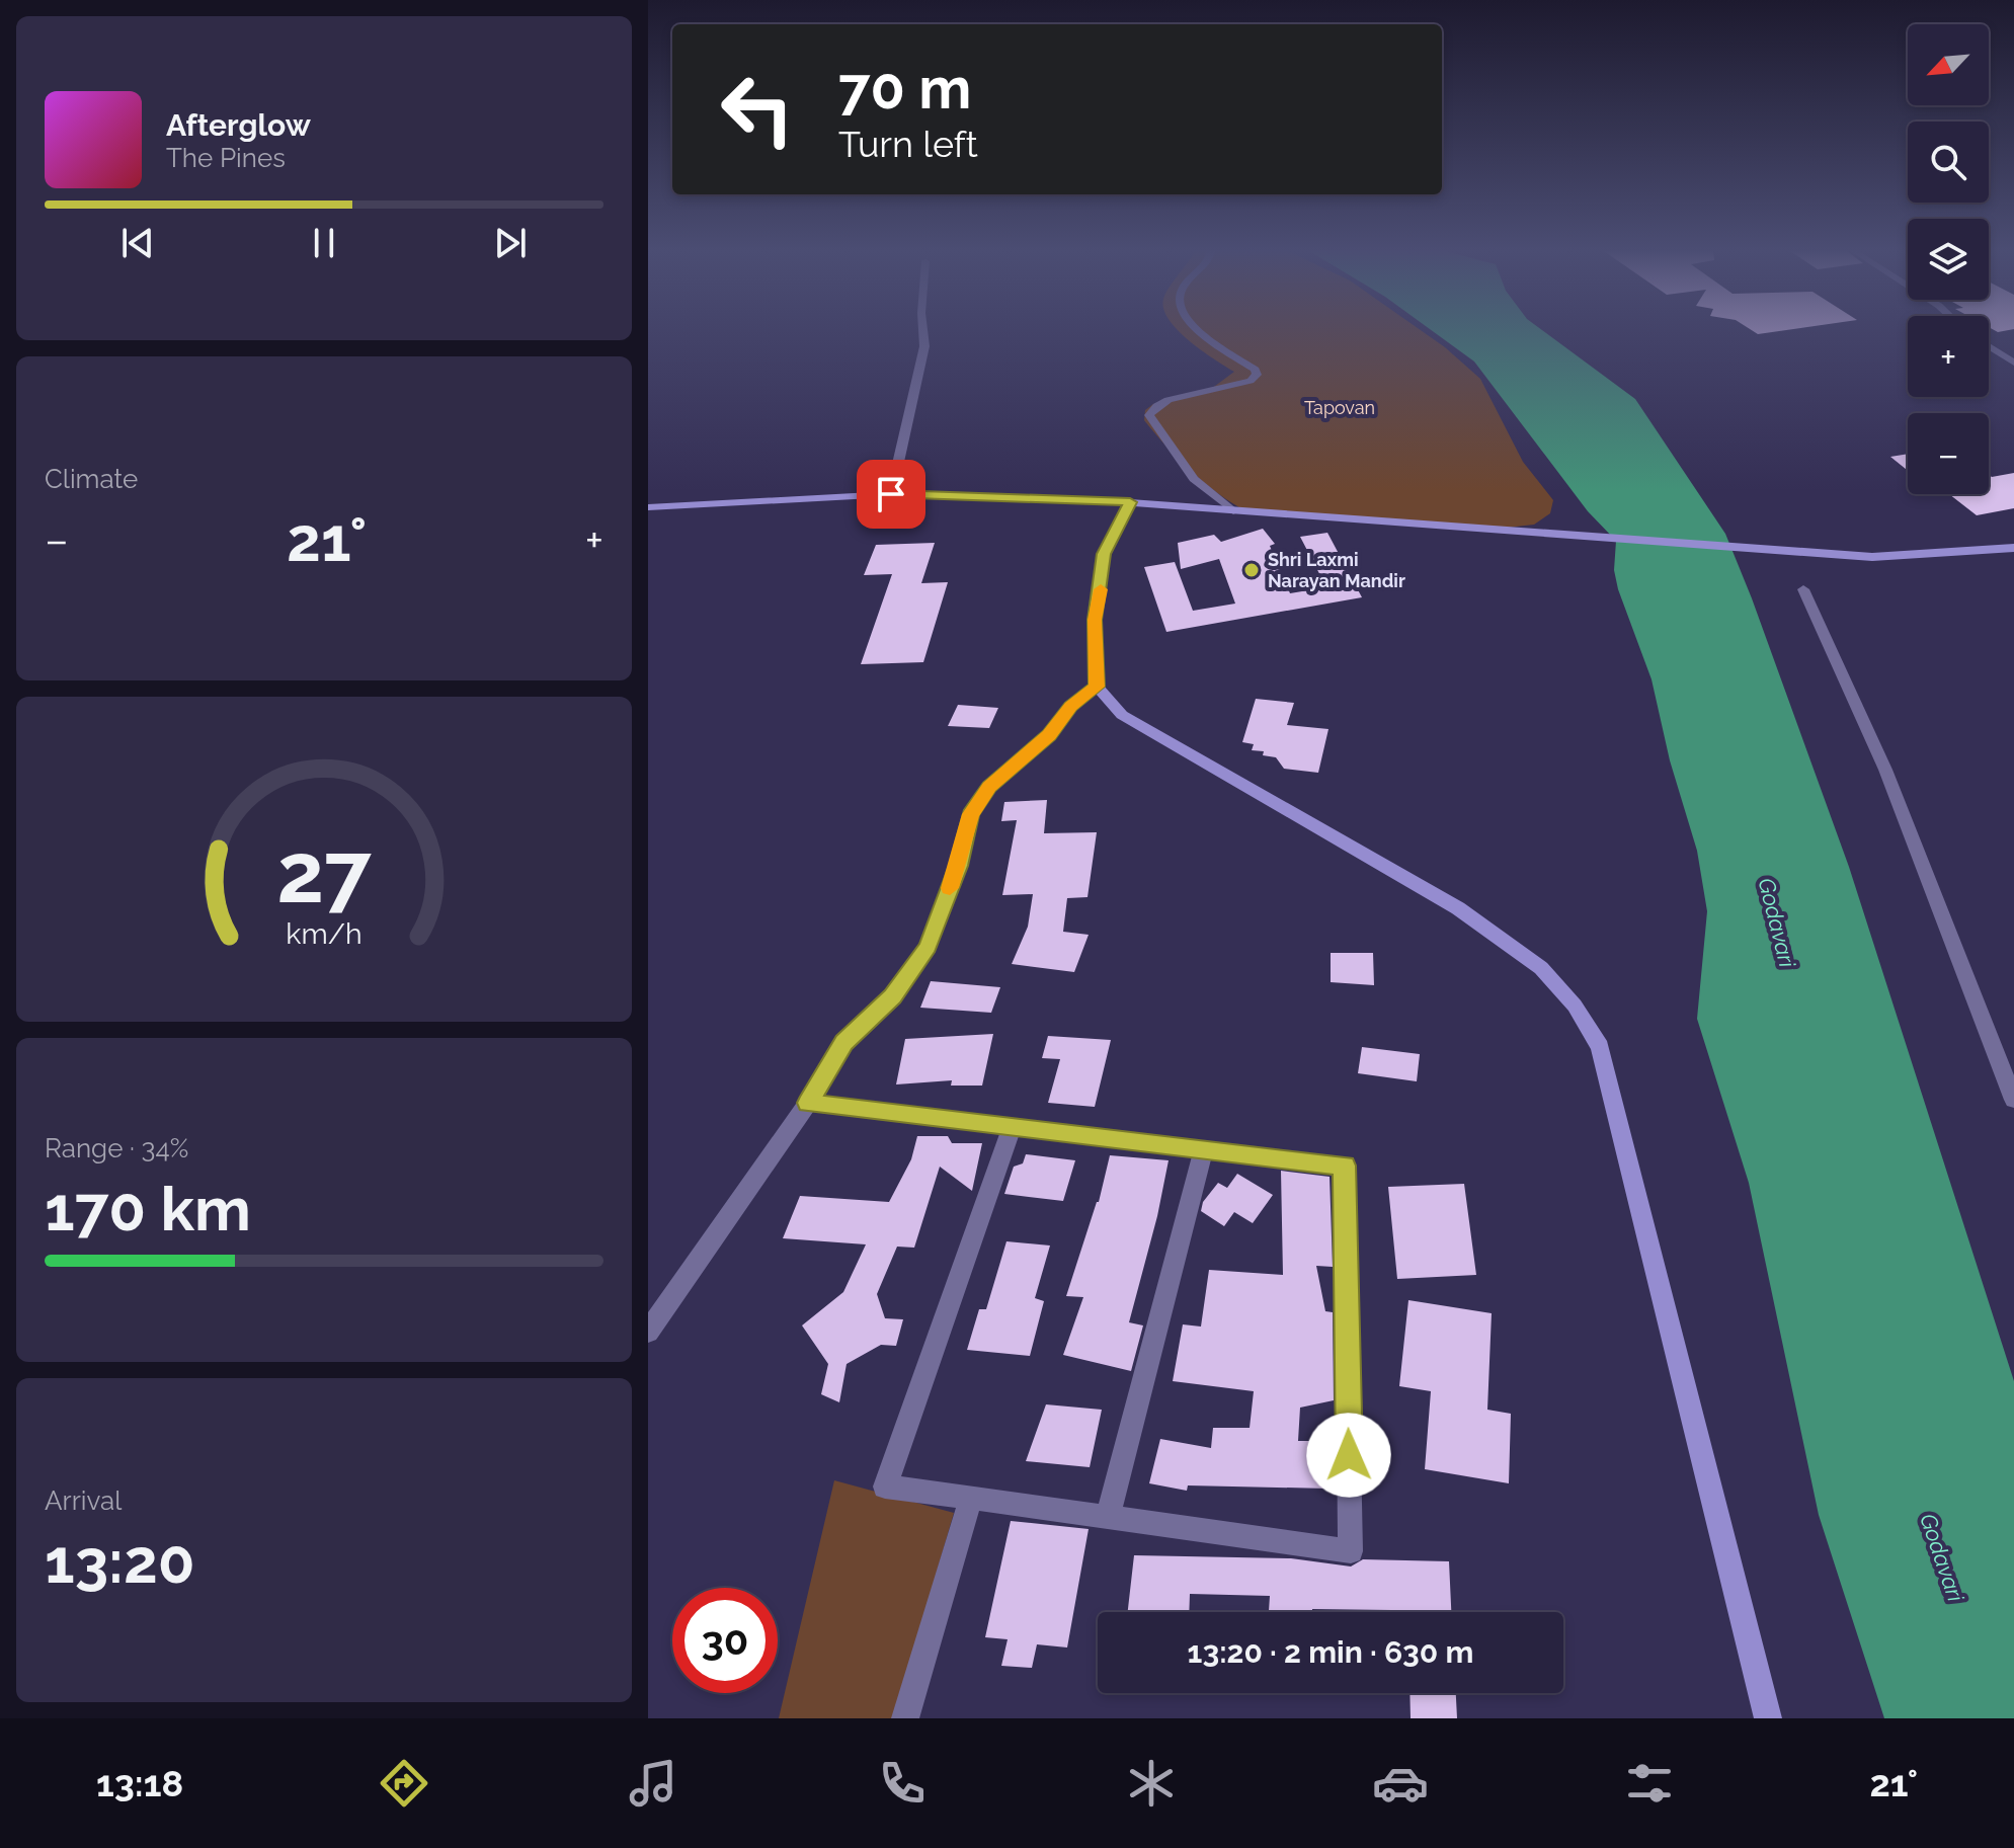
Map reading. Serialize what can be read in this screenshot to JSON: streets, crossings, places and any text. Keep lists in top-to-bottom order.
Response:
{
  "water": ["Godavari"],
  "parks": ["Tapovan"],
  "places": ["Shri Laxmi Narayan Mandir"],
  "north": "bottom left",
  "page": {
    "map_buttons": ["+", "−"],
    "turn": ["70 m", "Turn left"],
    "song": ["Afterglow", "The Pines"],
    "tile": [
      "Climate",
      ["Range · 34%", "170 km"],
      ["Arrival", "13:20"]
    ],
    "heat": ["−", "21°", "+"],
    "limit": "30",
    "trip": "13:20 · 2 min · 630 m",
    "tabs": ["13:18", "21°"],
    "gauge": ["27", "km/h"]
  }
}
